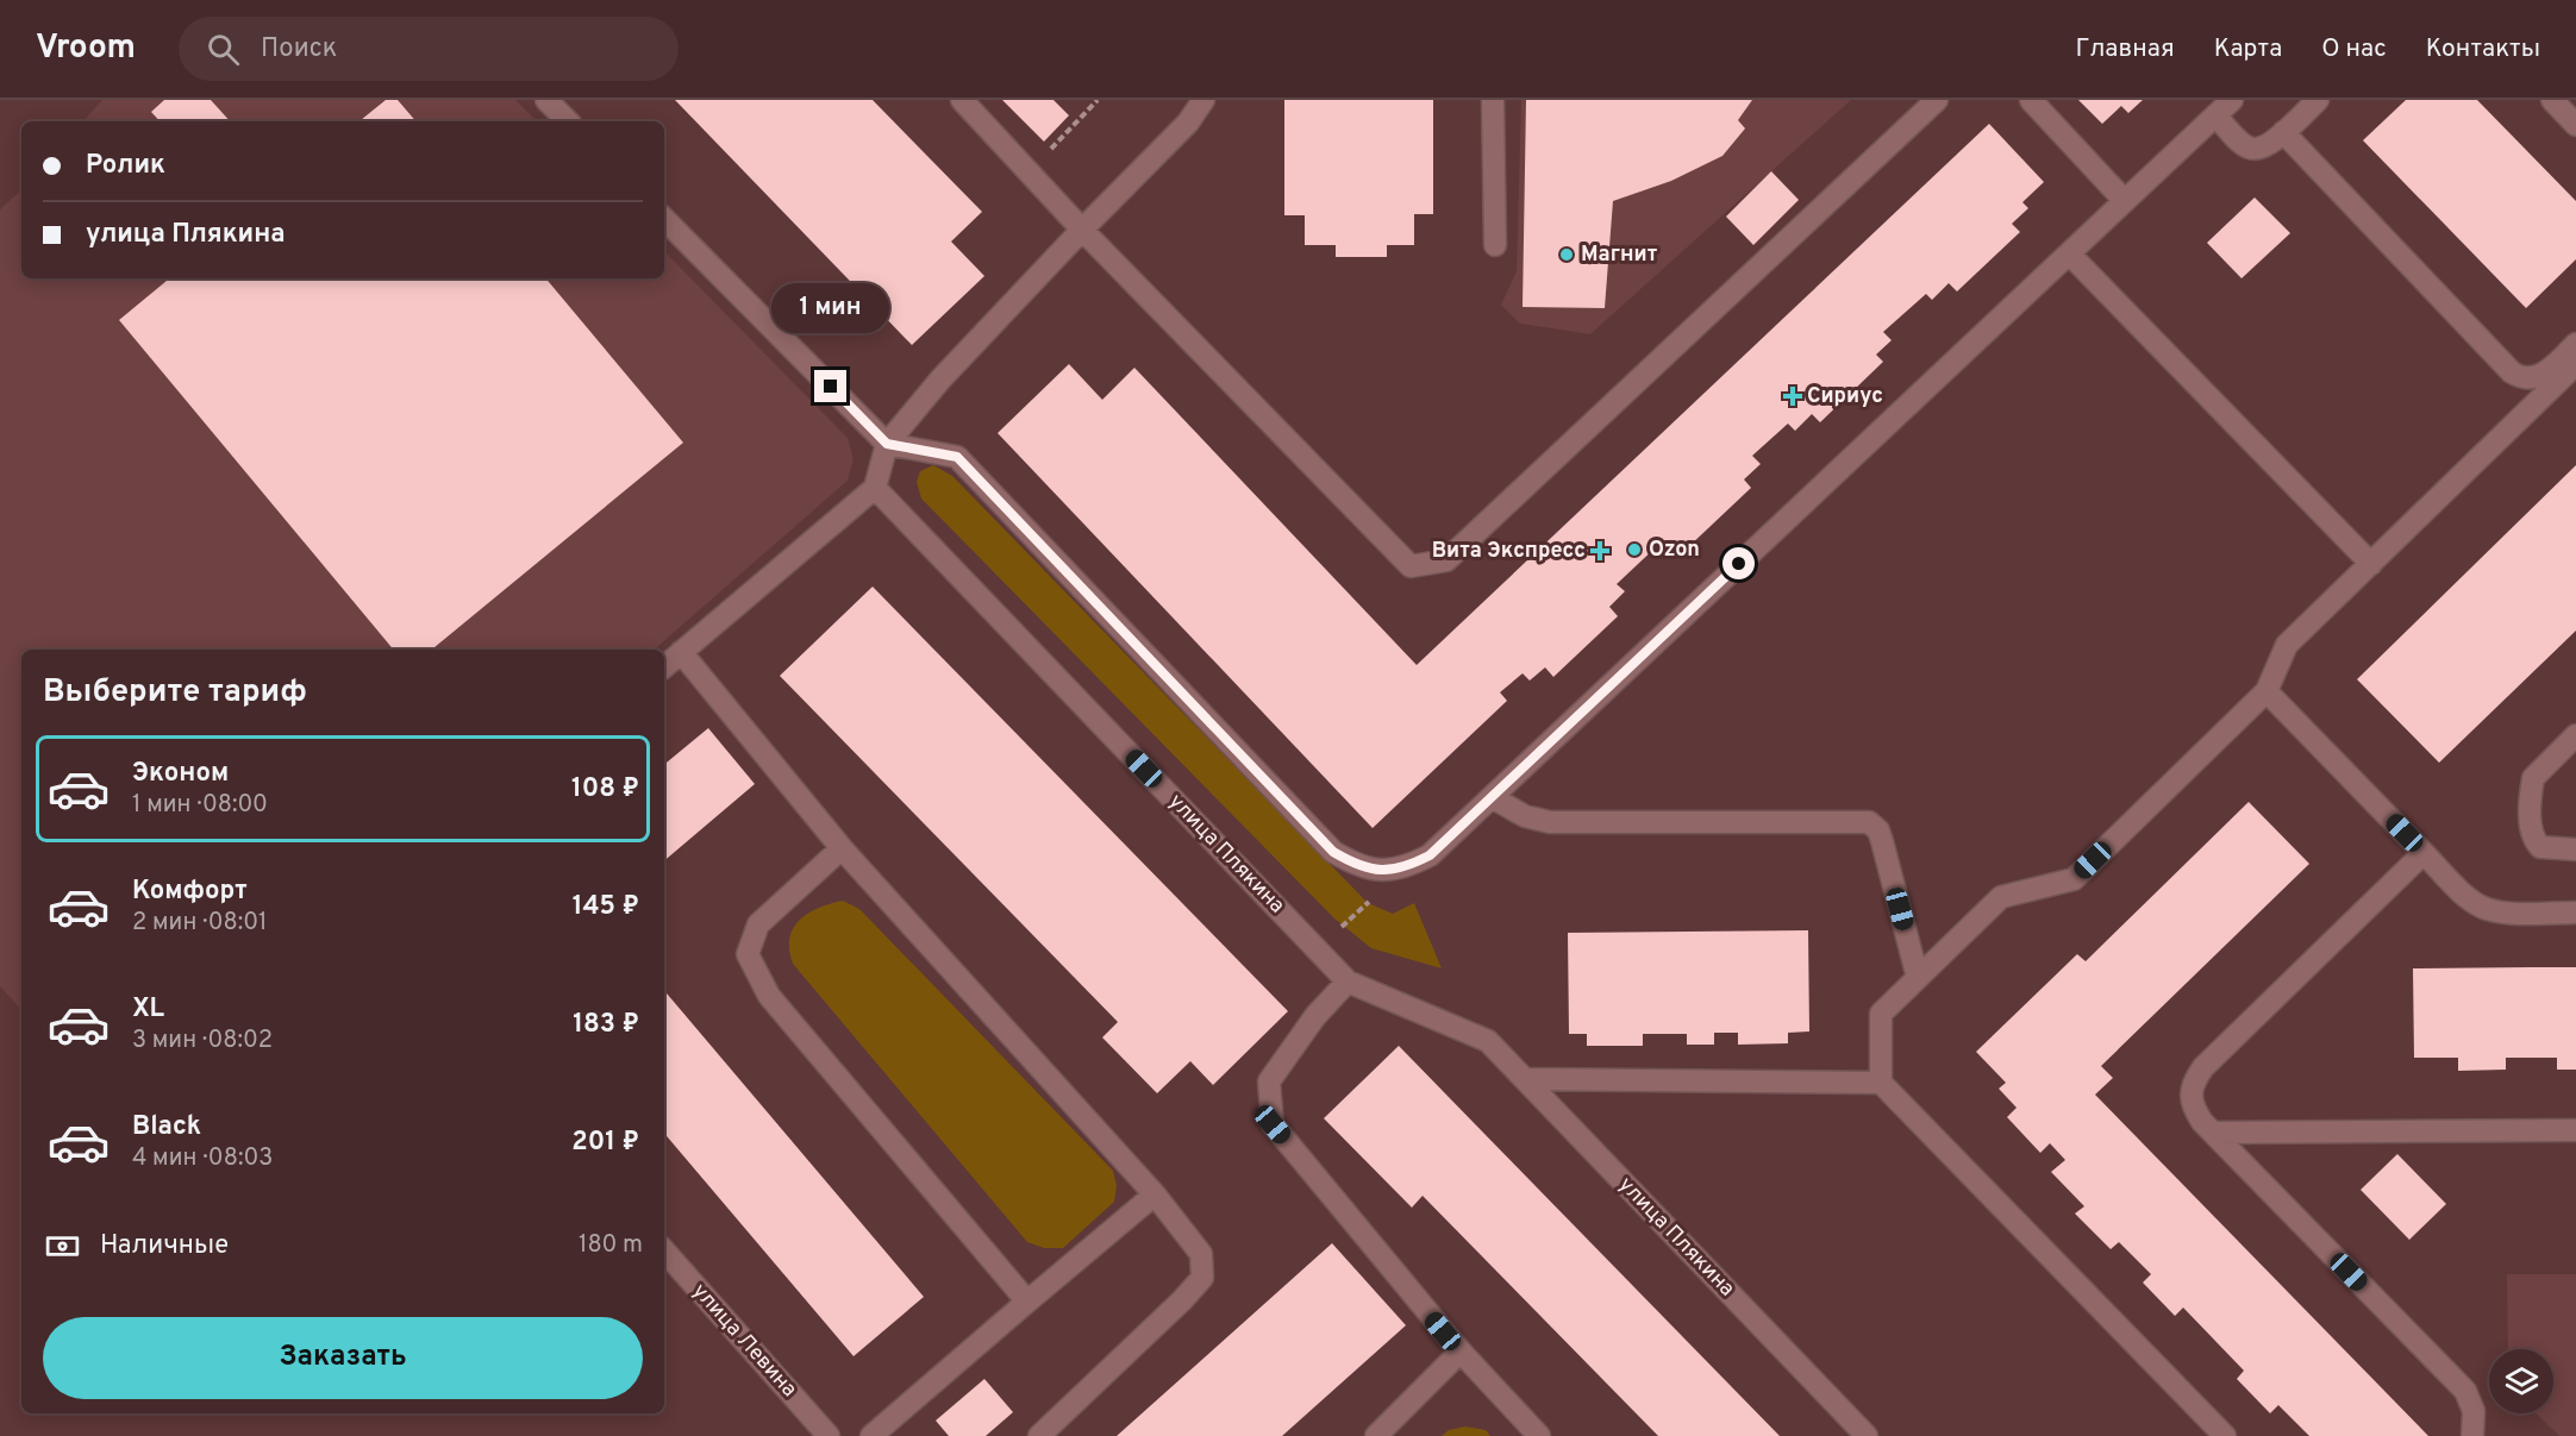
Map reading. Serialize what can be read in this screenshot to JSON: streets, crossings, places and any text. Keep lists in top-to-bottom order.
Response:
{
  "streets": {
    "street": ["улица Плякина", "улица Левина"]
  },
  "places": {
    "other": ["Магнит", "Ozon"],
    "health": ["Сириус", "Вита Экспресс"]
  },
  "page": {
    "header": "Vroom",
    "search": "Поиск",
    "nav": [
      "Главная",
      "Карта",
      "О нас",
      "Контакты"
    ],
    "banner": ["Ролик", "улица Плякина"],
    "bubble": "1 мин",
    "heading": "Выберите тариф",
    "list": [
      {
        "name": "Эконом",
        "note": "1 мин · 08:00",
        "value": "108 ₽"
      },
      {
        "name": "Комфорт",
        "note": "2 мин · 08:01",
        "value": "145 ₽"
      },
      {
        "name": "XL",
        "note": "3 мин · 08:02",
        "value": "183 ₽"
      },
      {
        "name": "Black",
        "note": "4 мин · 08:03",
        "value": "201 ₽"
      }
    ],
    "pay": ["Наличные", "180 m"],
    "buttons": "Заказать"
  }
}
